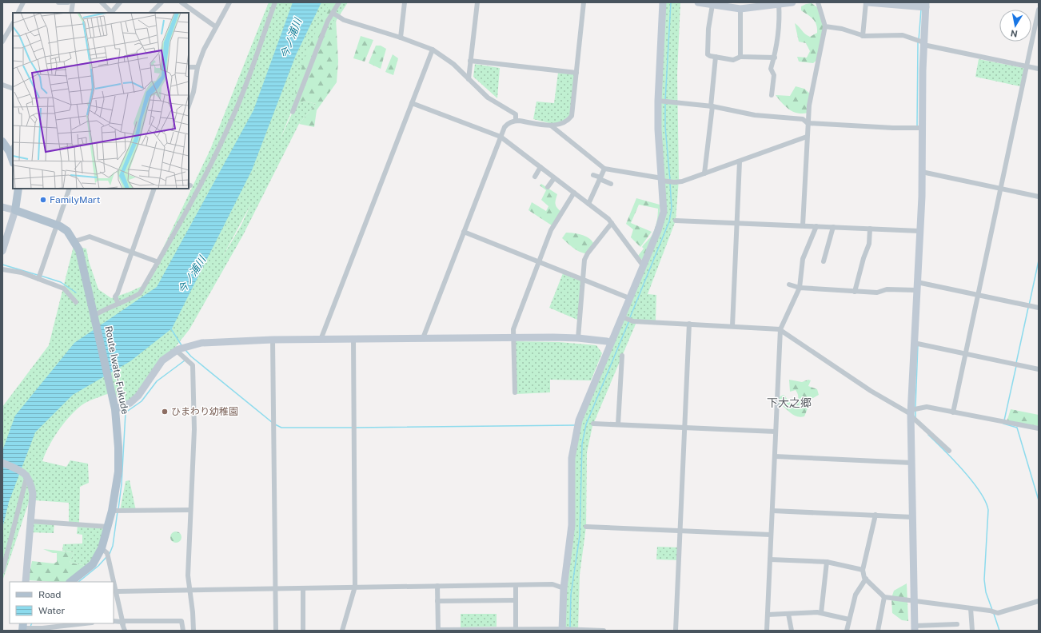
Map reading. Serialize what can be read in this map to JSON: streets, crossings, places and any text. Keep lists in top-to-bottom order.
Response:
{
  "streets": {
    "main road": ["Route Iwata-Fukude"]
  },
  "districts": ["下大之郷"],
  "water": ["今ノ浦川"],
  "places": ["FamilyMart", "ひまわり幼稚園"],
  "legend": ["Road", "Water"],
  "north": "bottom"
}
